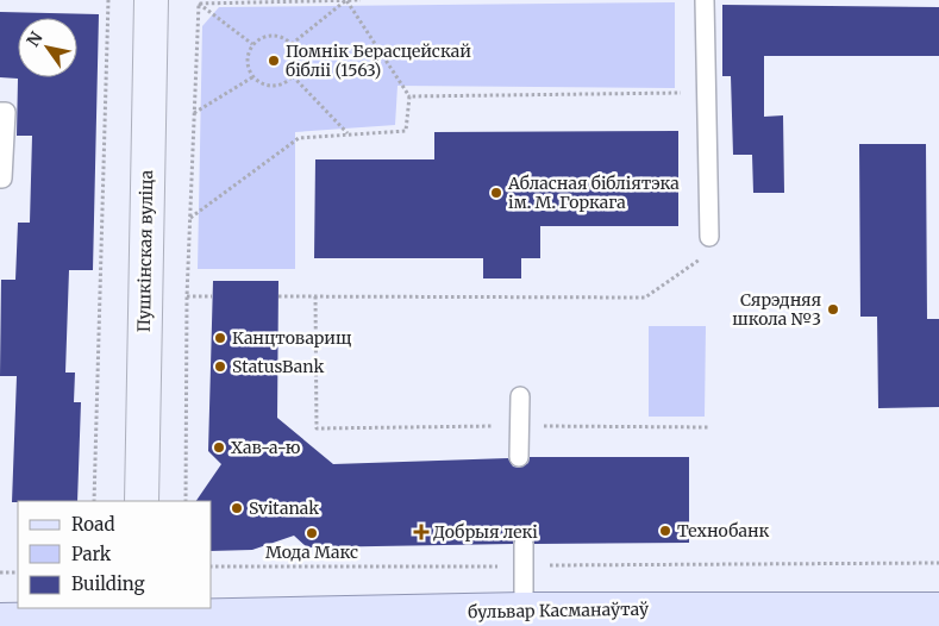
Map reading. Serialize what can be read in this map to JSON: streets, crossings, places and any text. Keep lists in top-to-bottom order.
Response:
{
  "streets": {
    "main road": ["Пушкінская вуліца", "бульвар Касманаўтаў"]
  },
  "places": {
    "other": [
      "Помнік Берасцейскай бібліі (1563)",
      "Абласная бібліятэка ім. М. Горкага",
      "Сярэдняя школа №3",
      "Канцтоварищ",
      "StatusBank",
      "Хав-а-ю",
      "Svitanak",
      "Технобанк",
      "Мода Макс"
    ],
    "health": ["Добрыя лекі"]
  },
  "legend": ["Road", "Park", "Building"],
  "north": "top left"
}
